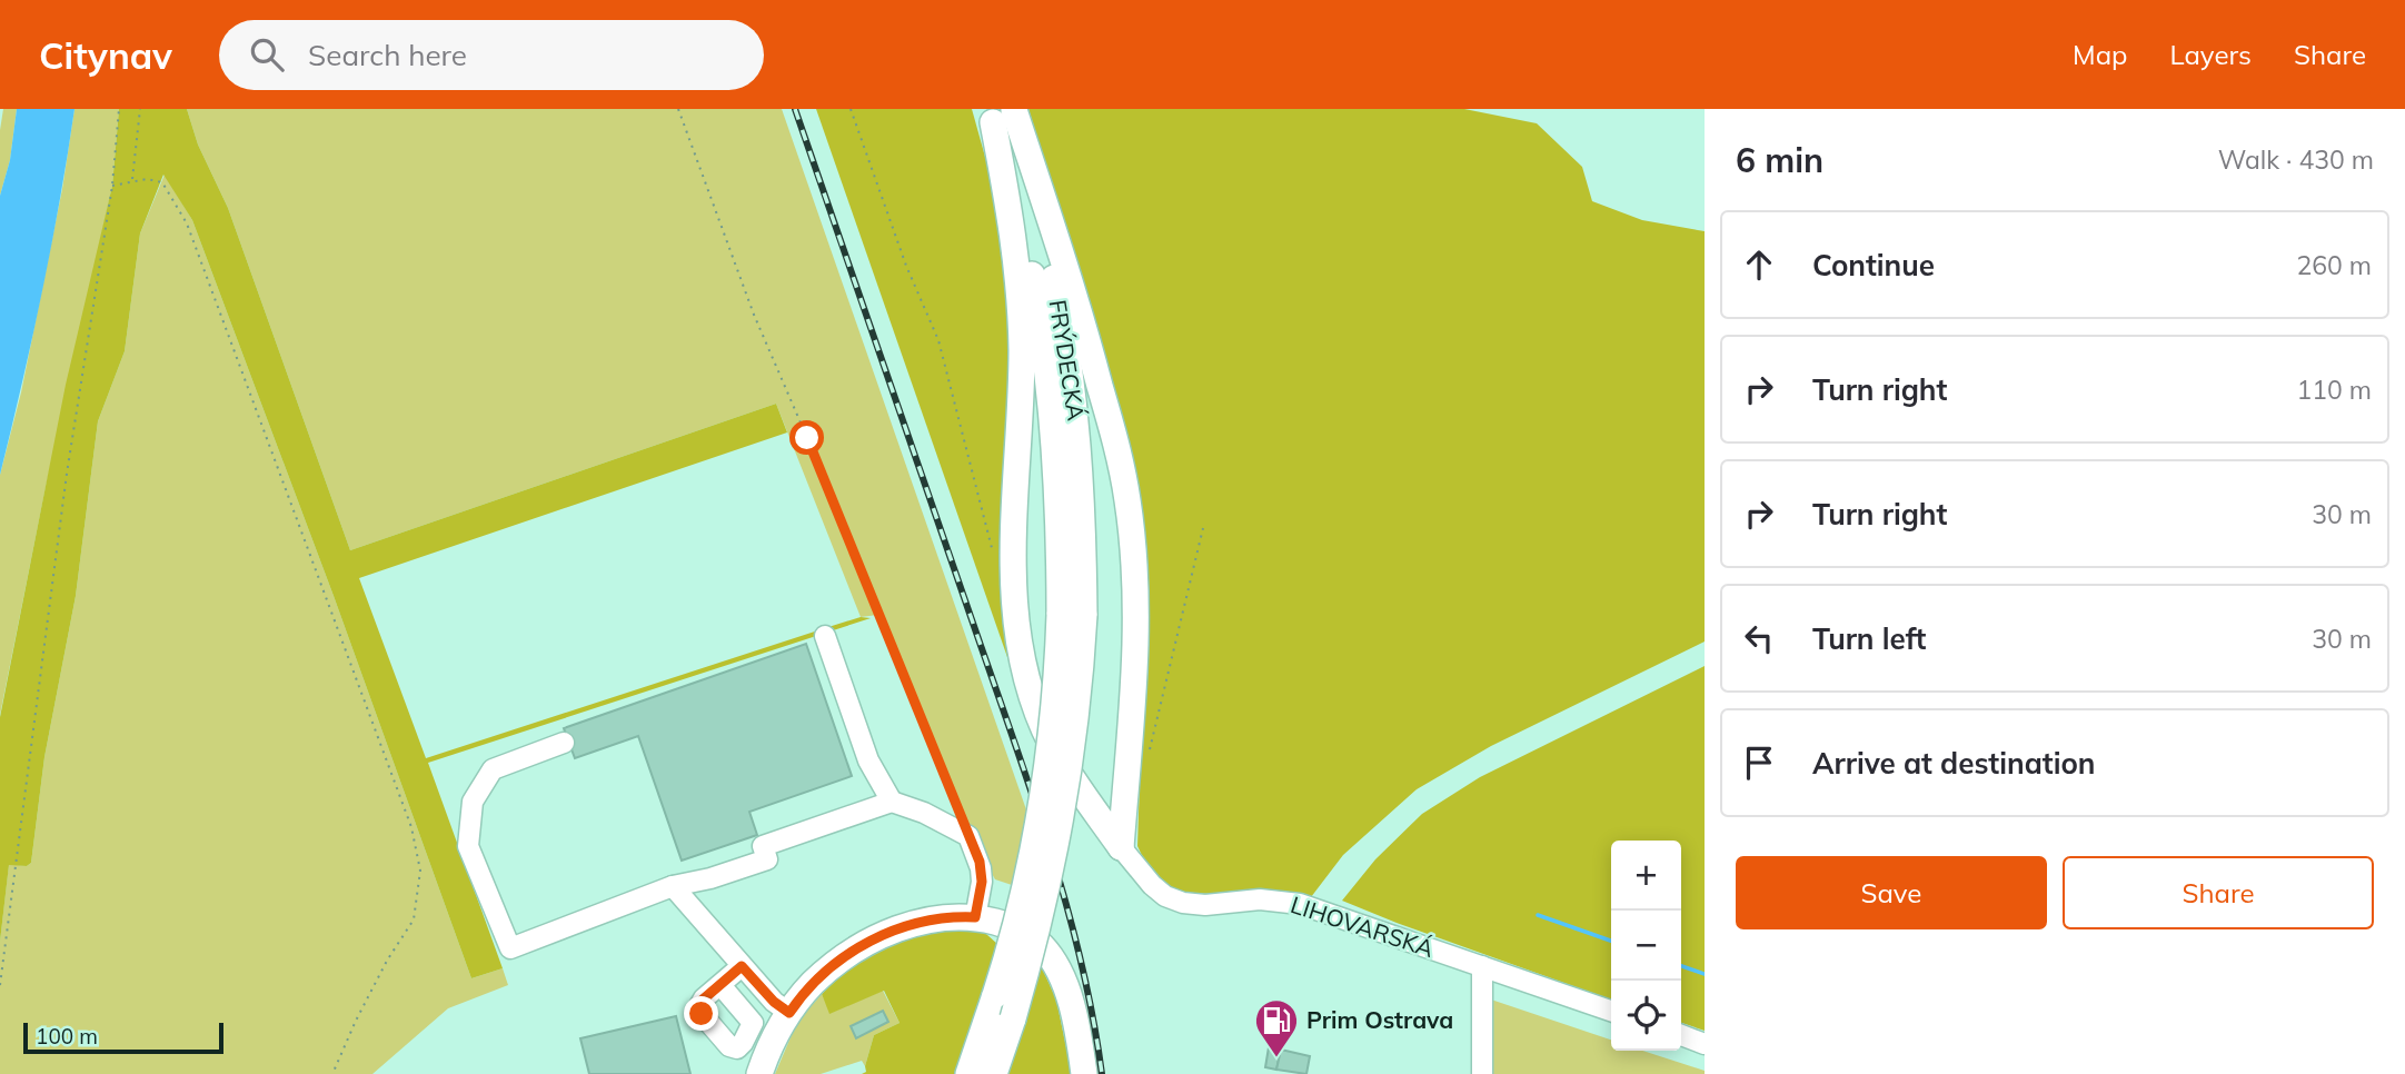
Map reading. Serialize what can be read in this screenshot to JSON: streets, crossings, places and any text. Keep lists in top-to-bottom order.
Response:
{
  "streets": {
    "main road": ["FRÝDECKÁ"],
    "street": ["LIHOVARSKÁ"]
  },
  "places": {
    "fuel station": ["Prim Ostrava"]
  },
  "scale_bar": "100 m",
  "page": {
    "header": "Citynav",
    "search": "Search here",
    "nav": ["Map", "Layers", "Share"],
    "heading": ["6 min", "Walk · 430 m"],
    "list": [
      ["Continue", "260 m"],
      ["Turn right", "110 m"],
      ["Turn right", "30 m"],
      ["Turn left", "30 m"],
      "Arrive at destination"
    ],
    "buttons": ["Save", "Share"],
    "map_buttons": ["+", "−"],
    "scale": "100 m"
  }
}
